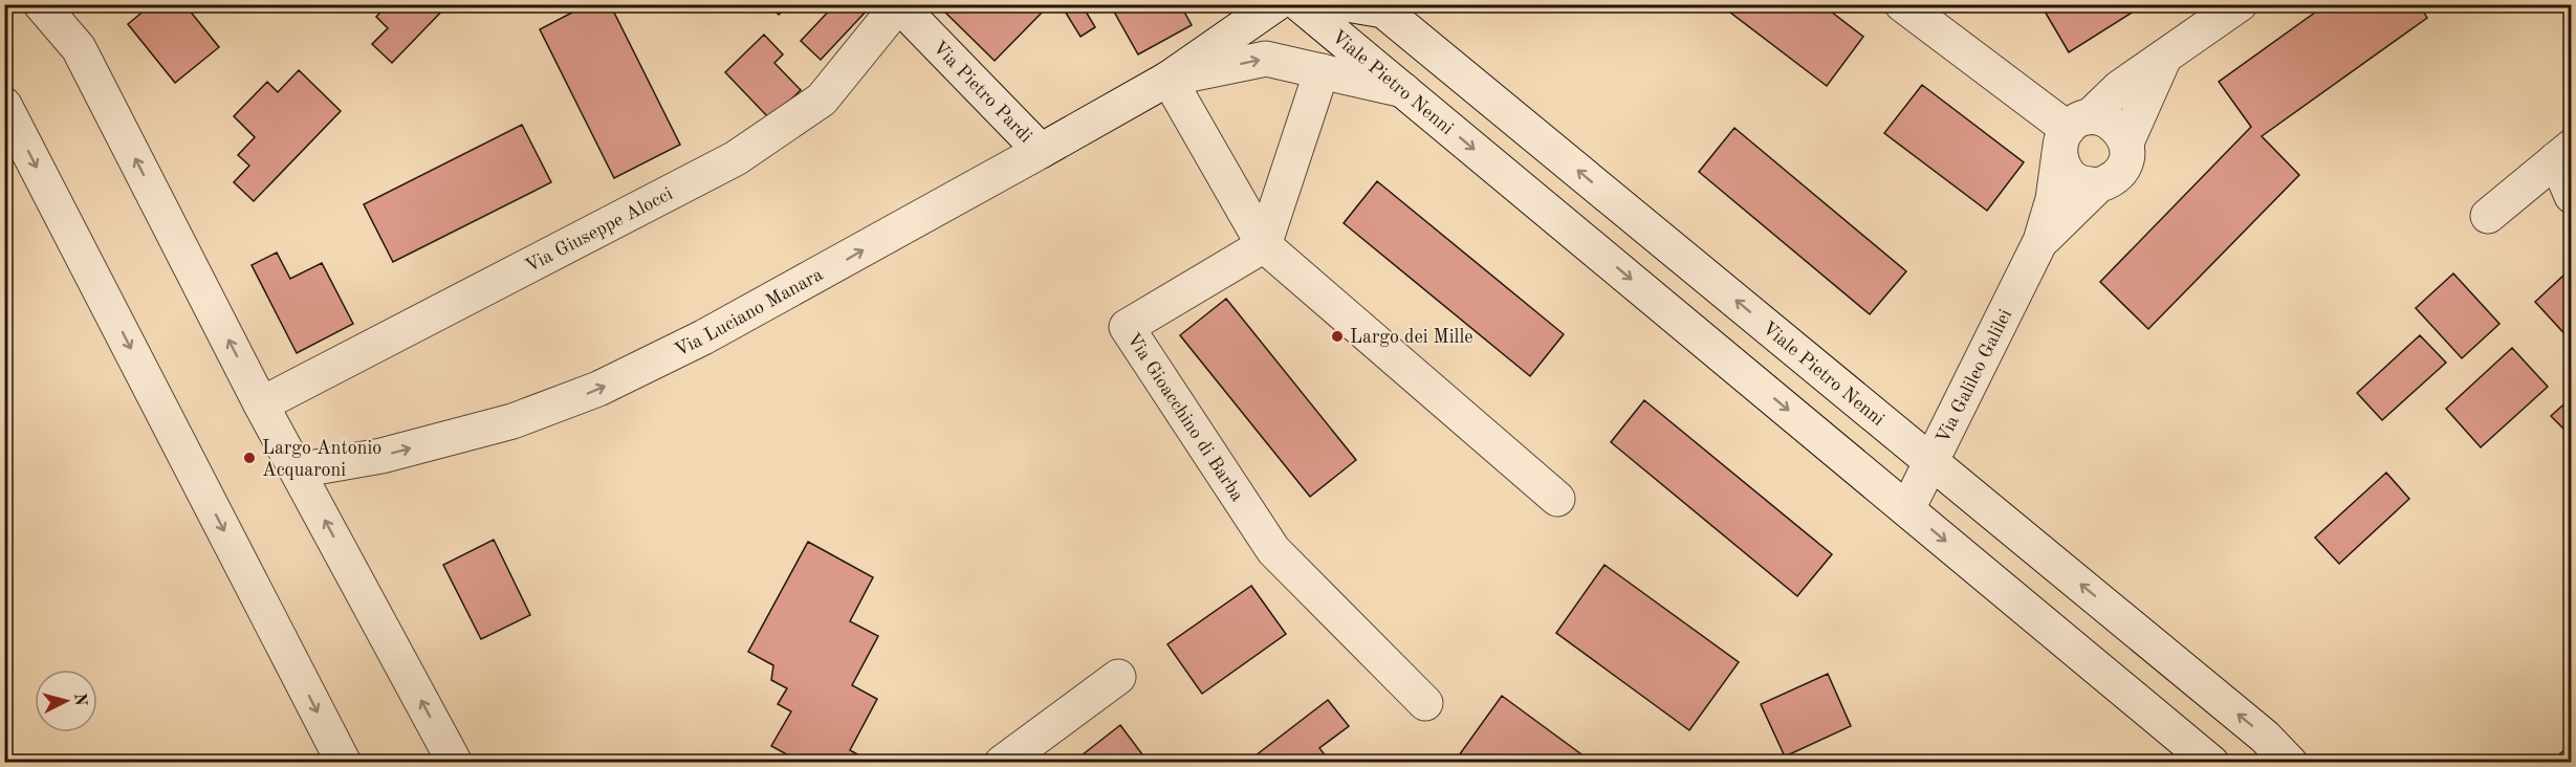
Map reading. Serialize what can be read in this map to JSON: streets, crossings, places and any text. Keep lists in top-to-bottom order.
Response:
{
  "streets": {
    "street": [
      "Viale Pietro Nenni",
      "Via Pietro Pardi",
      "Via Giuseppe Alocci",
      "Via Luciano Manara",
      "Via Galileo Galilei",
      "Via Gioacchino di Barba"
    ]
  },
  "crossings": [
    ["Viale Pietro Nenni", "Via Galileo Galilei"],
    ["Via Pietro Pardi", "Via Giuseppe Alocci"],
    ["Via Pietro Pardi", "Via Luciano Manara"]
  ],
  "one_way": ["Via Luciano Manara"],
  "places": ["Largo dei Mille", "Largo Antonio Acquaroni"],
  "north": "right"
}
